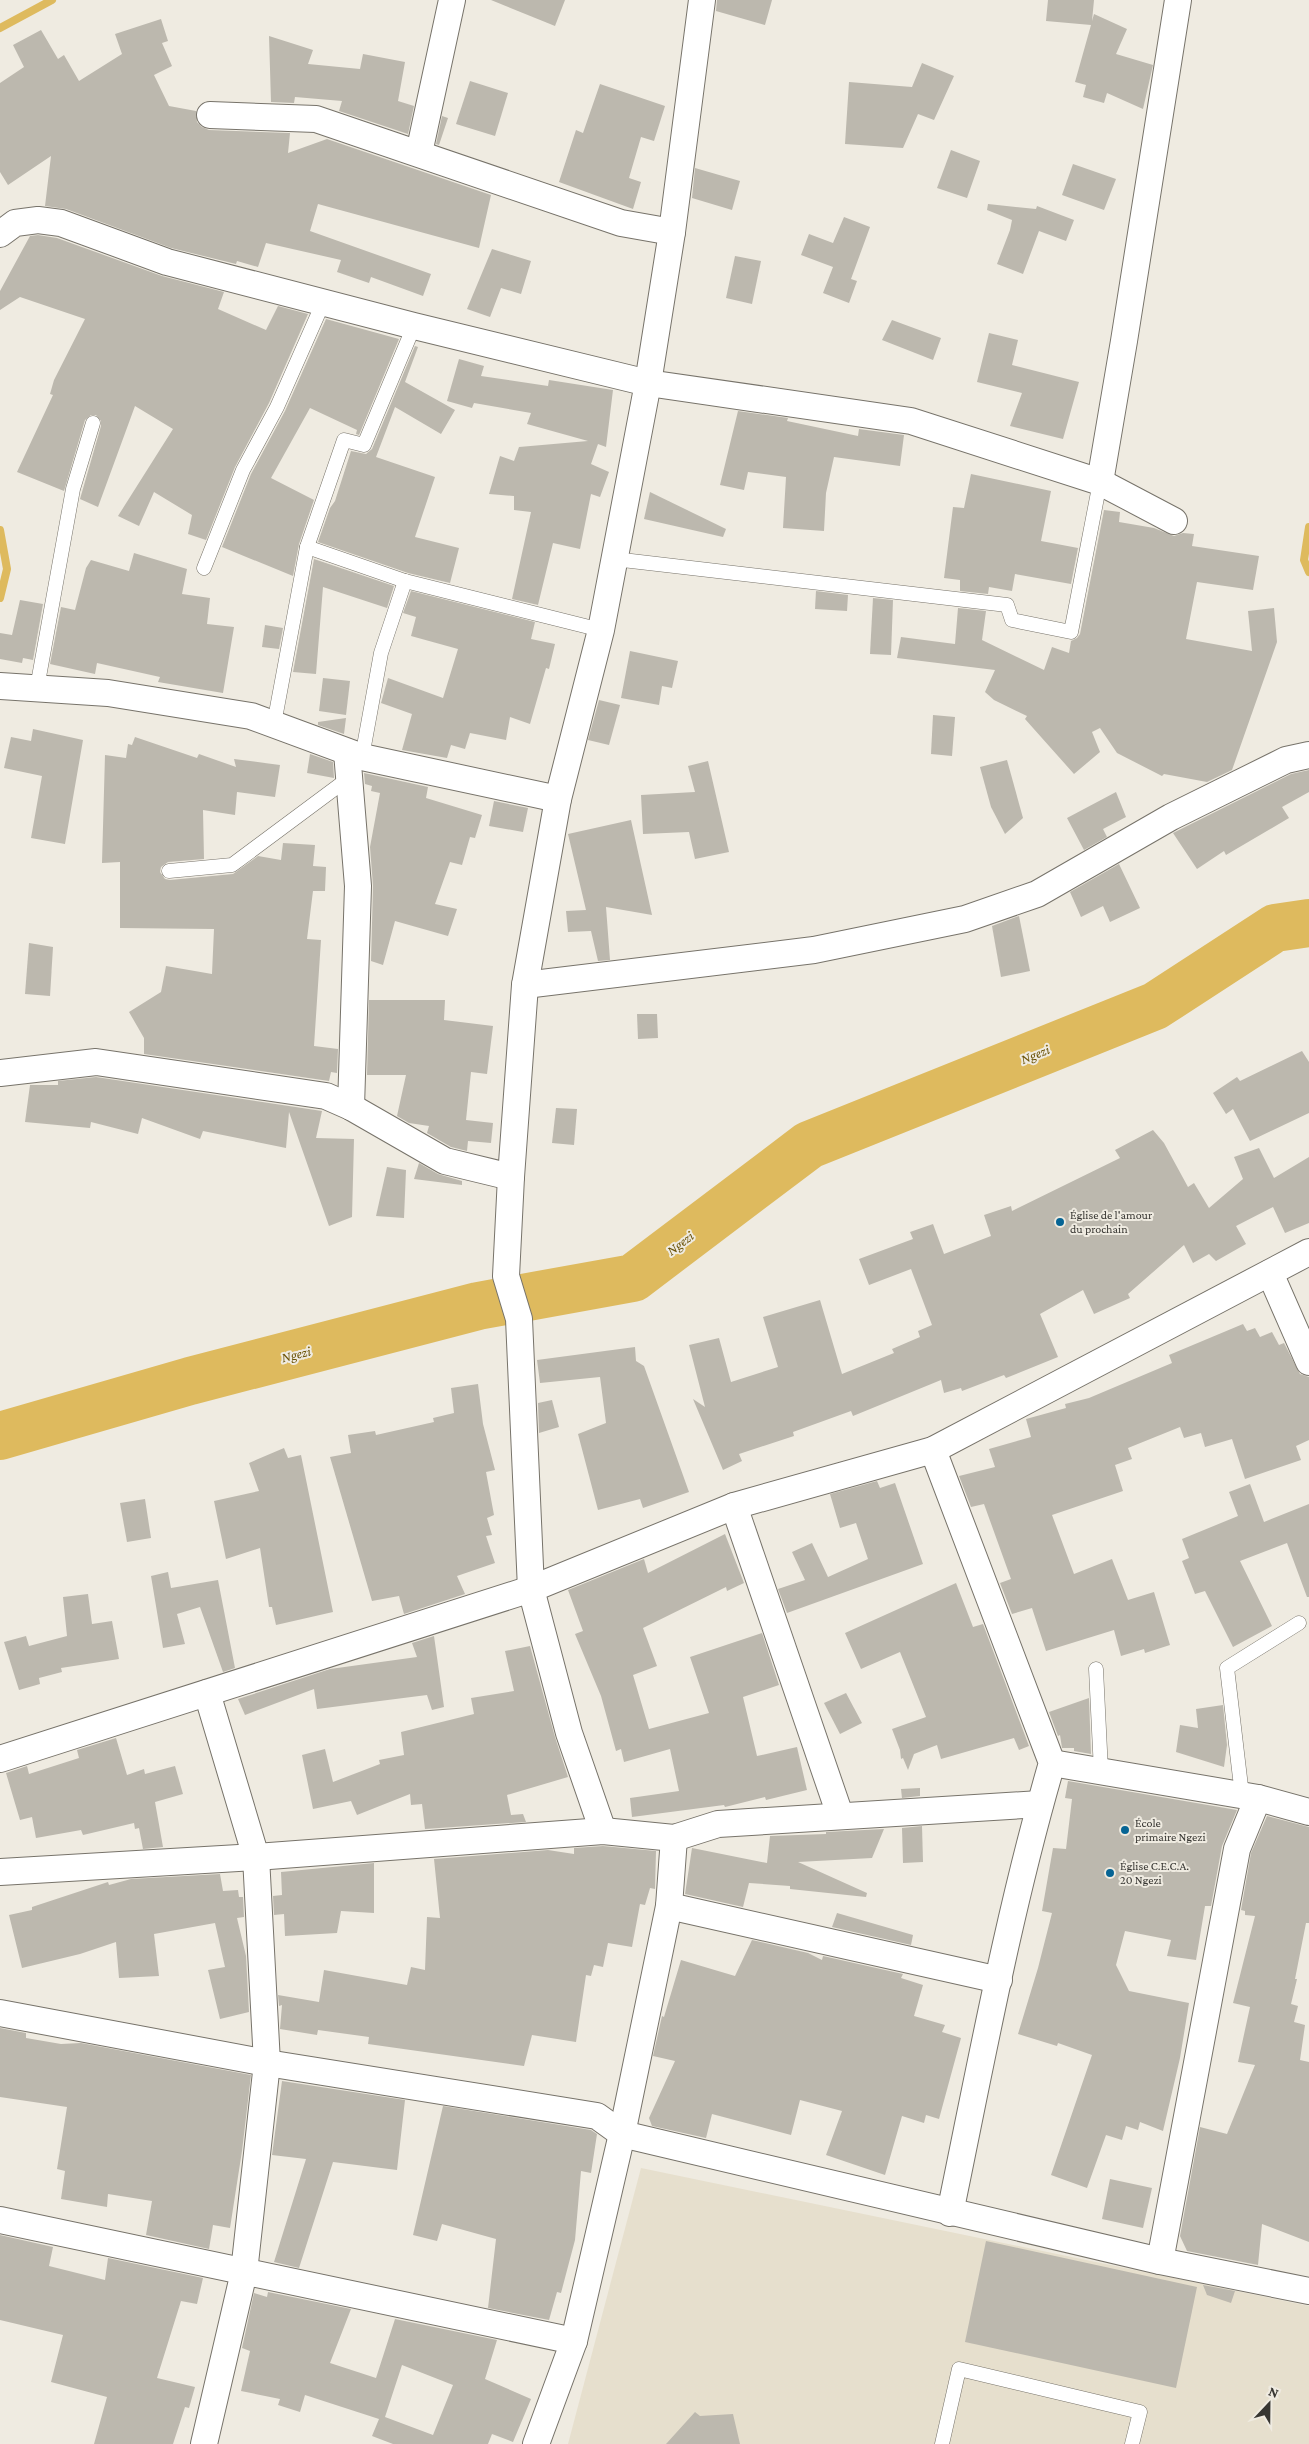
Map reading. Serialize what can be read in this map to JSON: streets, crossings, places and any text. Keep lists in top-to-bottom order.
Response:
{
  "water": ["Ngezi"],
  "places": ["Église de l'amour du prochain", "École primaire Ngezi", "Église C.E.C.A. 20 Ngezi"],
  "north": "top"
}
